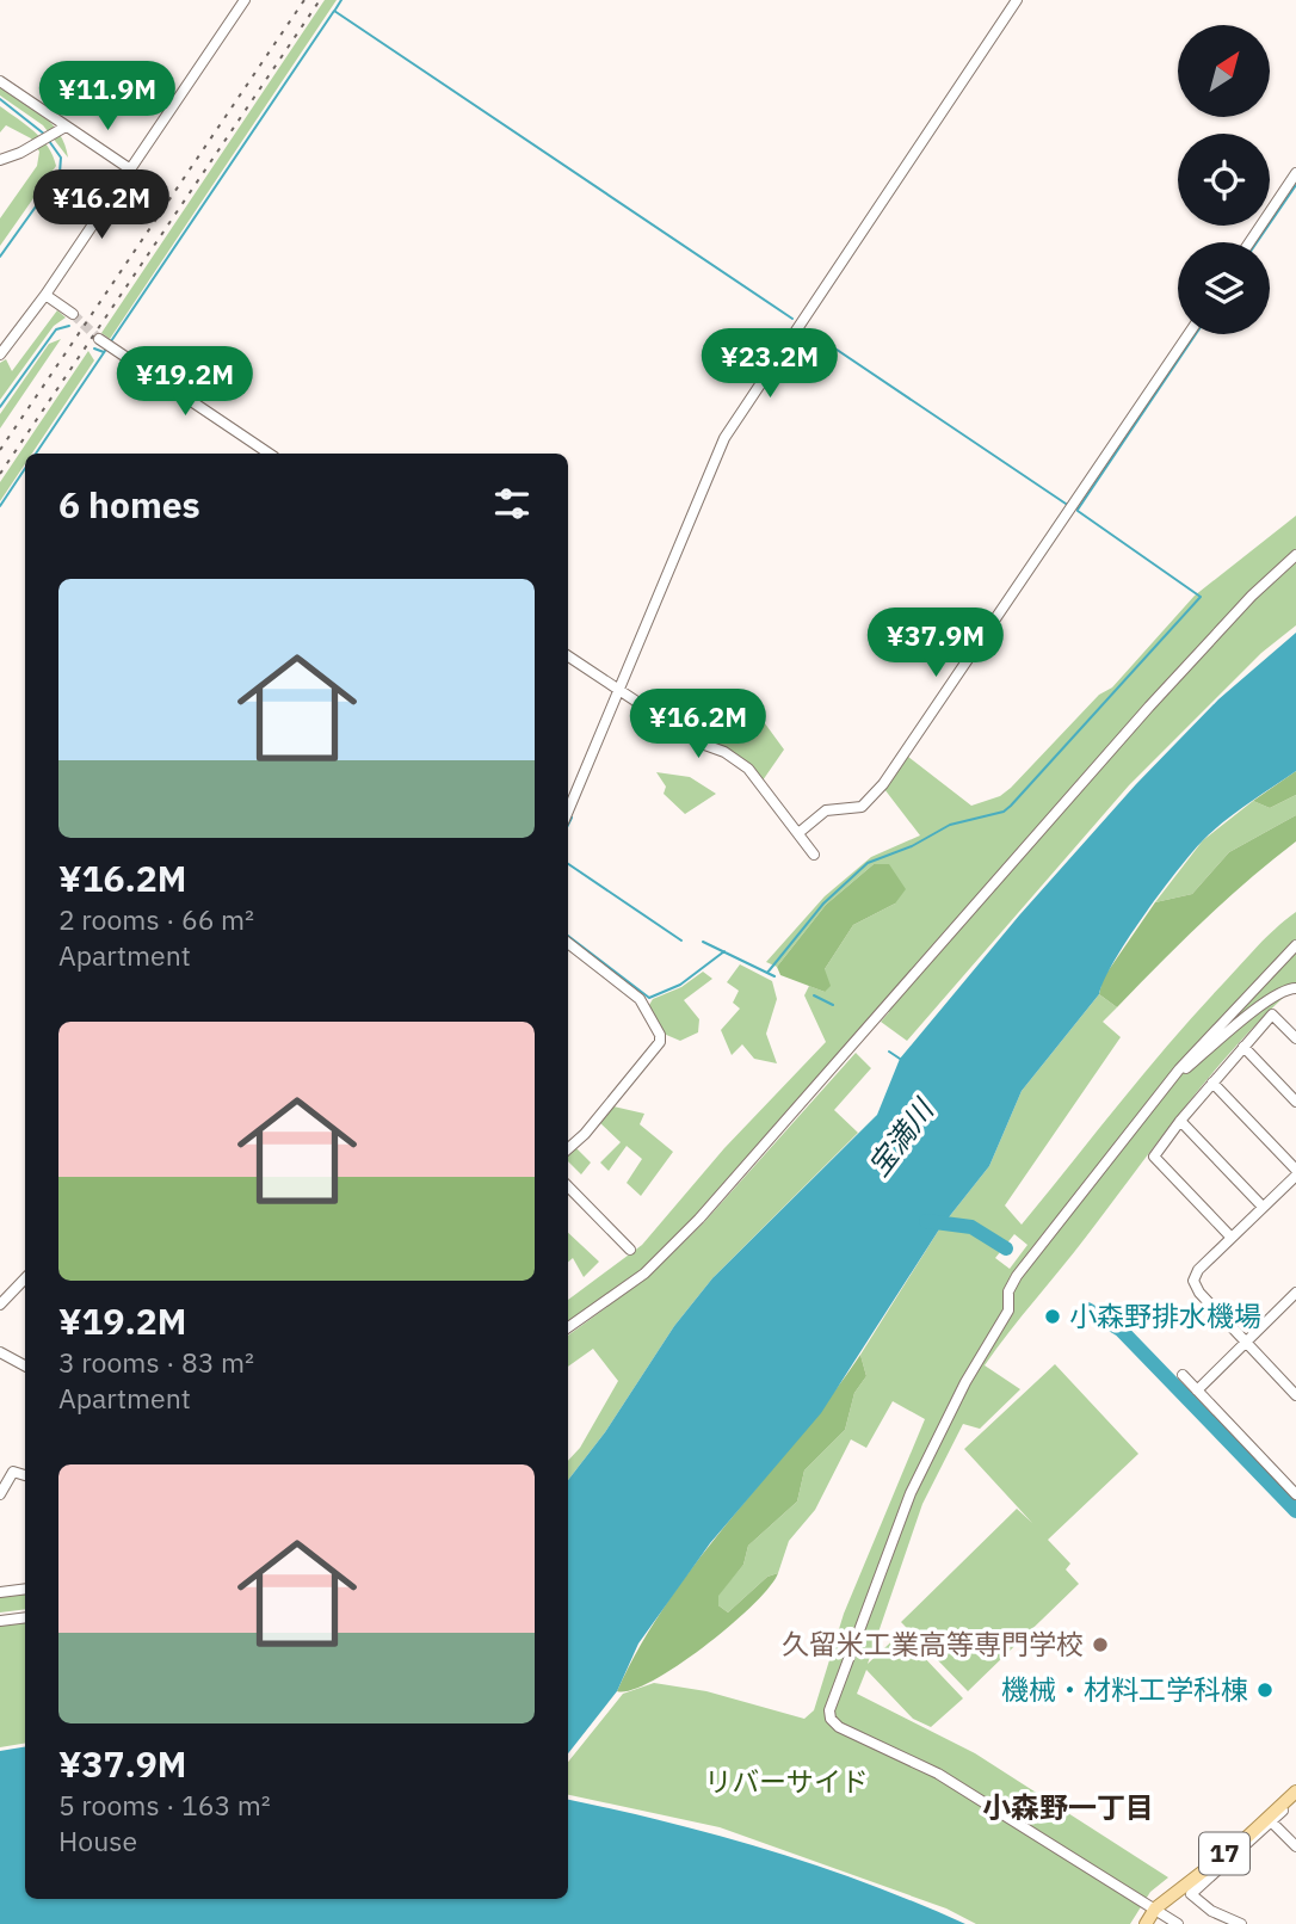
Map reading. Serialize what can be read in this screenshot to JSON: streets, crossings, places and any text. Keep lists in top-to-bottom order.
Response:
{
  "streets": {
    "main road": ["17"]
  },
  "districts": ["小森野一丁目"],
  "water": ["宝満川"],
  "parks": ["リバーサイド"],
  "places": ["小森野排水機場", "久留米工業高等専門学校", "機械・材料工学科棟"],
  "north": "top right",
  "page": {
    "price": [
      "¥11.9M",
      "¥16.2M",
      "¥23.2M",
      "¥19.2M",
      "¥37.9M",
      "¥16.2M"
    ],
    "heading": "6 homes",
    "list": [
      {
        "name": "¥16.2M",
        "note": "2 rooms · 66 m² · Apartment"
      },
      {
        "name": "¥19.2M",
        "note": "3 rooms · 83 m² · Apartment"
      },
      {
        "name": "¥37.9M",
        "note": "5 rooms · 163 m² · House"
      }
    ]
  }
}
